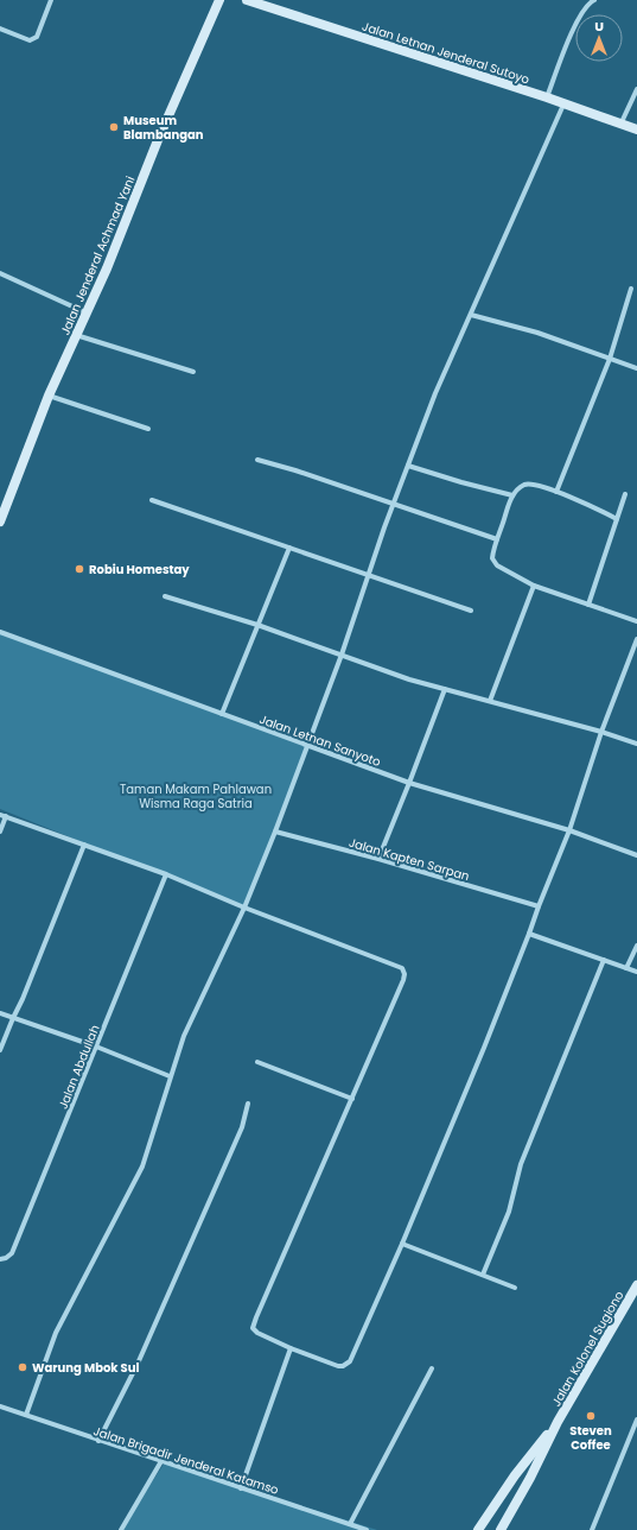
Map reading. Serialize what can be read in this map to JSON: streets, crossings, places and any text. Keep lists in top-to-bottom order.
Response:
{
  "streets": {
    "main road": ["Jalan Letnan Jenderal Sutoyo", "Jalan Jenderal Achmad Yani", "Jalan Kolonel Sugiono"],
    "street": [
      "Jalan Letnan Sanyoto",
      "Jalan Kapten Sarpan",
      "Jalan Abdullah",
      "Jalan Brigadir Jenderal Katamso"
    ]
  },
  "parks": ["Taman Makam Pahlawan Wisma Raga Satria"],
  "places": [
    "Museum Blambangan",
    "Robiu Homestay",
    "Warung Mbok Sul",
    "Steven Coffee"
  ],
  "north": "top"
}
